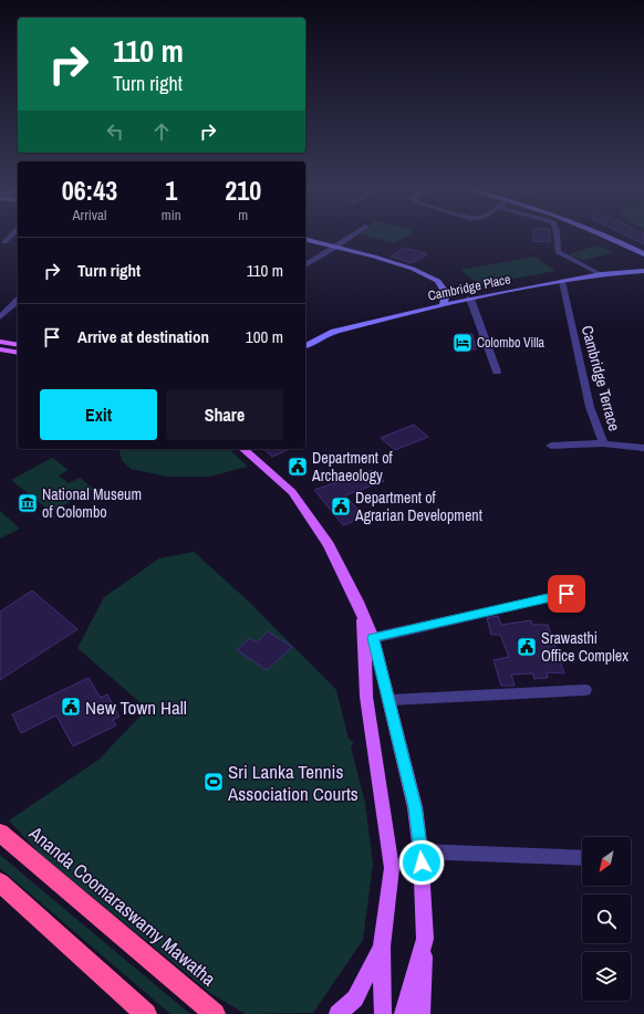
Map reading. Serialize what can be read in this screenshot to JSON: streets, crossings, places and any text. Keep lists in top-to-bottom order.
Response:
{
  "streets": {
    "highway": ["Ananda Coomaraswamy Mawatha"],
    "main road": ["Cambridge Place"],
    "street": ["Cambridge Terrace"]
  },
  "crossings": [
    ["Cambridge Place", "Cambridge Terrace"]
  ],
  "places": {
    "hotel": ["Colombo Villa"],
    "public building": [
      "Department of Archaeology",
      "Department of Agrarian Development",
      "Srawasthi Office Complex",
      "New Town Hall"
    ],
    "museum": ["National Museum of Colombo"],
    "sports": ["Sri Lanka Tennis Association Courts"]
  },
  "north": "bottom left",
  "page": {
    "turn": ["110 m", "Turn right"],
    "eta": [
      "06:43",
      "Arrival",
      "1",
      "min",
      "210",
      "m"
    ],
    "list": [
      {
        "name": "Turn right",
        "value": "110 m"
      },
      {
        "name": "Arrive at destination",
        "value": "100 m"
      }
    ],
    "buttons": ["Exit", "Share"]
  }
}
